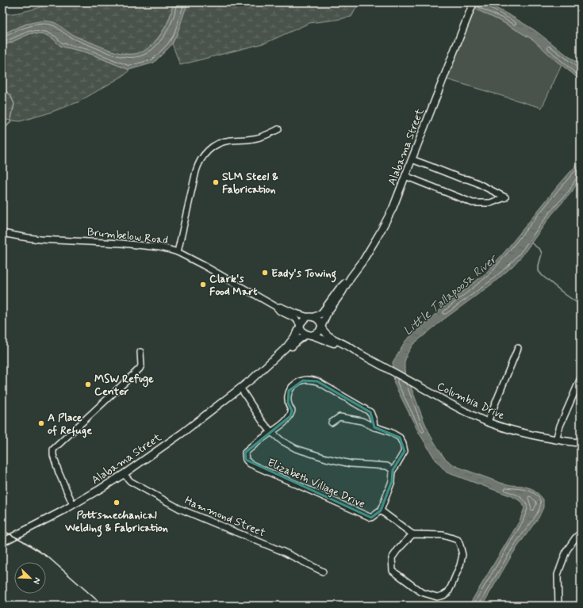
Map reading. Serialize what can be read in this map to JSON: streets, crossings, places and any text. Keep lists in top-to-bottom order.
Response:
{
  "streets": {
    "main road": ["Alabama Street", "Columbia Drive"],
    "street": ["Brumbelow Road", "Elizabeth Village Drive", "Hammond Street"]
  },
  "crossings": [
    ["Alabama Street", "Brumbelow Road"],
    ["Alabama Street", "Columbia Drive"],
    ["Alabama Street", "Elizabeth Village Drive"],
    ["Alabama Street", "Hammond Street"],
    ["Brumbelow Road", "Columbia Drive"]
  ],
  "water": ["Little Tallapoosa River"],
  "places": [
    "SLM Steel & Fabrication",
    "Eady's Towing",
    "Clark's Food Mart",
    "MSW Refuge Center",
    "A Place of Refuge",
    "Pottsmechanical Welding & Fabrication"
  ],
  "north": "bottom right"
}
